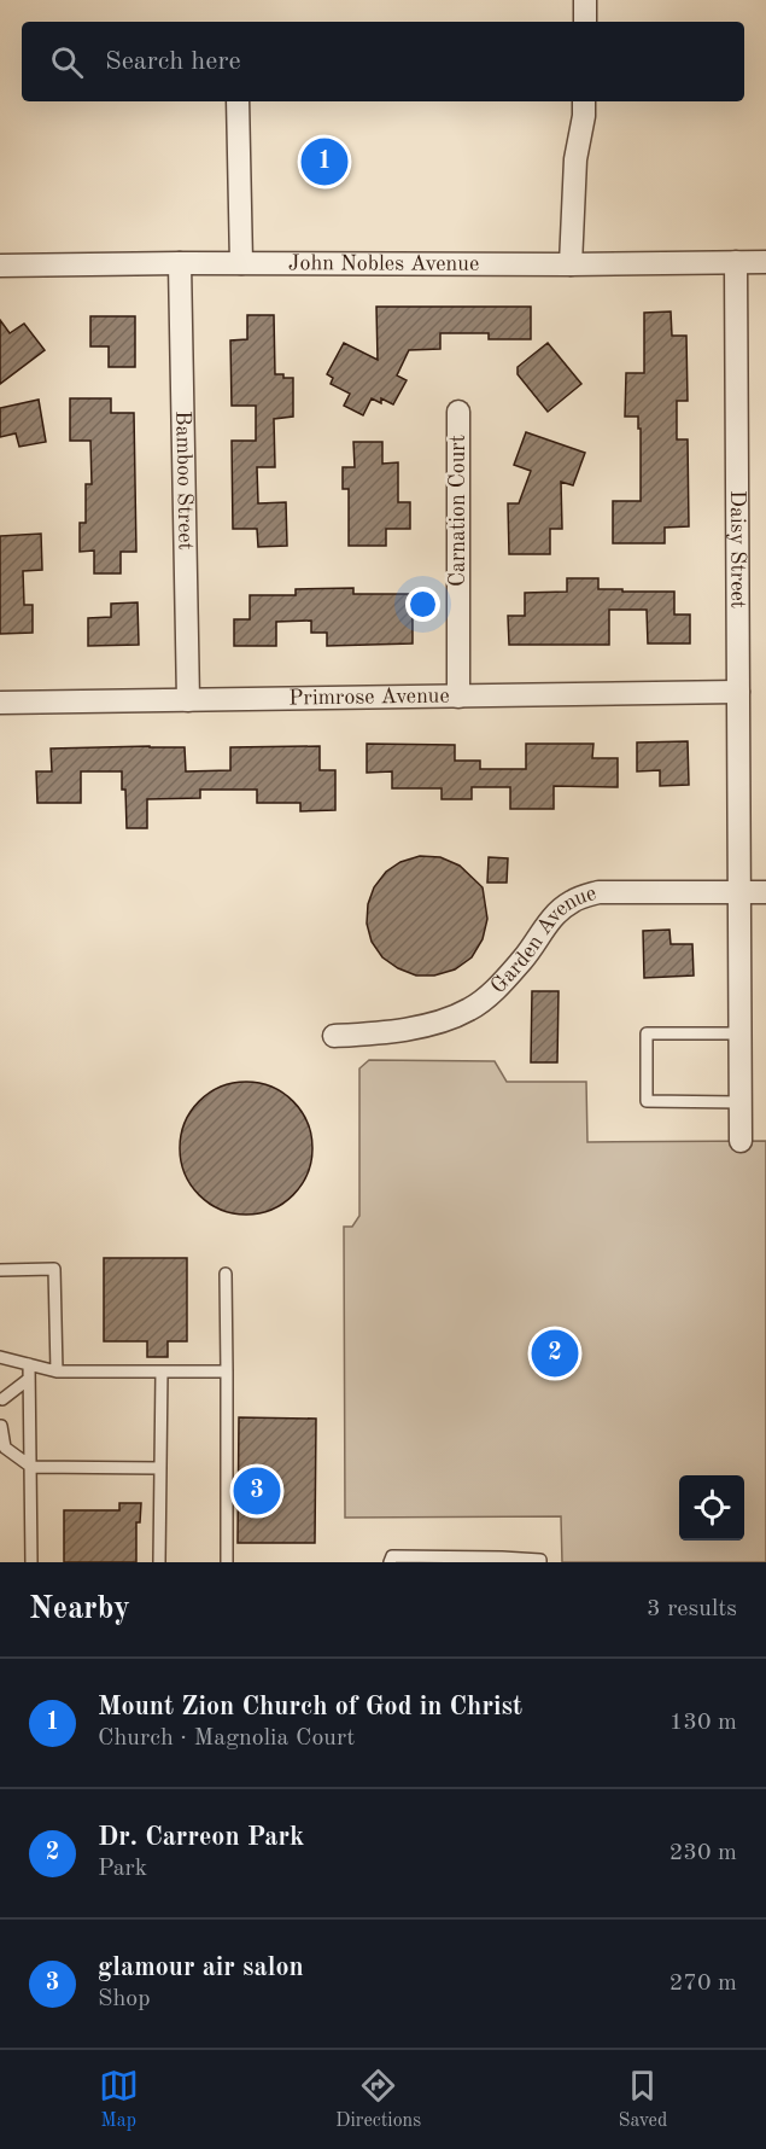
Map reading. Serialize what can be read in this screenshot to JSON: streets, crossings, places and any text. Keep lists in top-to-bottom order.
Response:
{
  "streets": {
    "street": [
      "John Nobles Avenue",
      "Bamboo Street",
      "Carnation Court",
      "Daisy Street",
      "Primrose Avenue",
      "Garden Avenue"
    ]
  },
  "crossings": [
    ["John Nobles Avenue", "Bamboo Street"],
    ["John Nobles Avenue", "Daisy Street"],
    ["Bamboo Street", "Primrose Avenue"],
    ["Carnation Court", "Primrose Avenue"],
    ["Daisy Street", "Primrose Avenue"],
    ["Daisy Street", "Garden Avenue"]
  ],
  "page": {
    "search": "Search here",
    "pins": ["1", "2", "3"],
    "heading": ["Nearby", "3 results"],
    "list": [
      {
        "mark": "1",
        "name": "Mount Zion Church of God in Christ",
        "note": "Church · Magnolia Court",
        "value": "130 m"
      },
      {
        "mark": "2",
        "name": "Dr. Carreon Park",
        "note": "Park",
        "value": "230 m"
      },
      {
        "mark": "3",
        "name": "glamour air salon",
        "note": "Shop",
        "value": "270 m"
      }
    ],
    "nav": ["Map", "Directions", "Saved"]
  }
}
